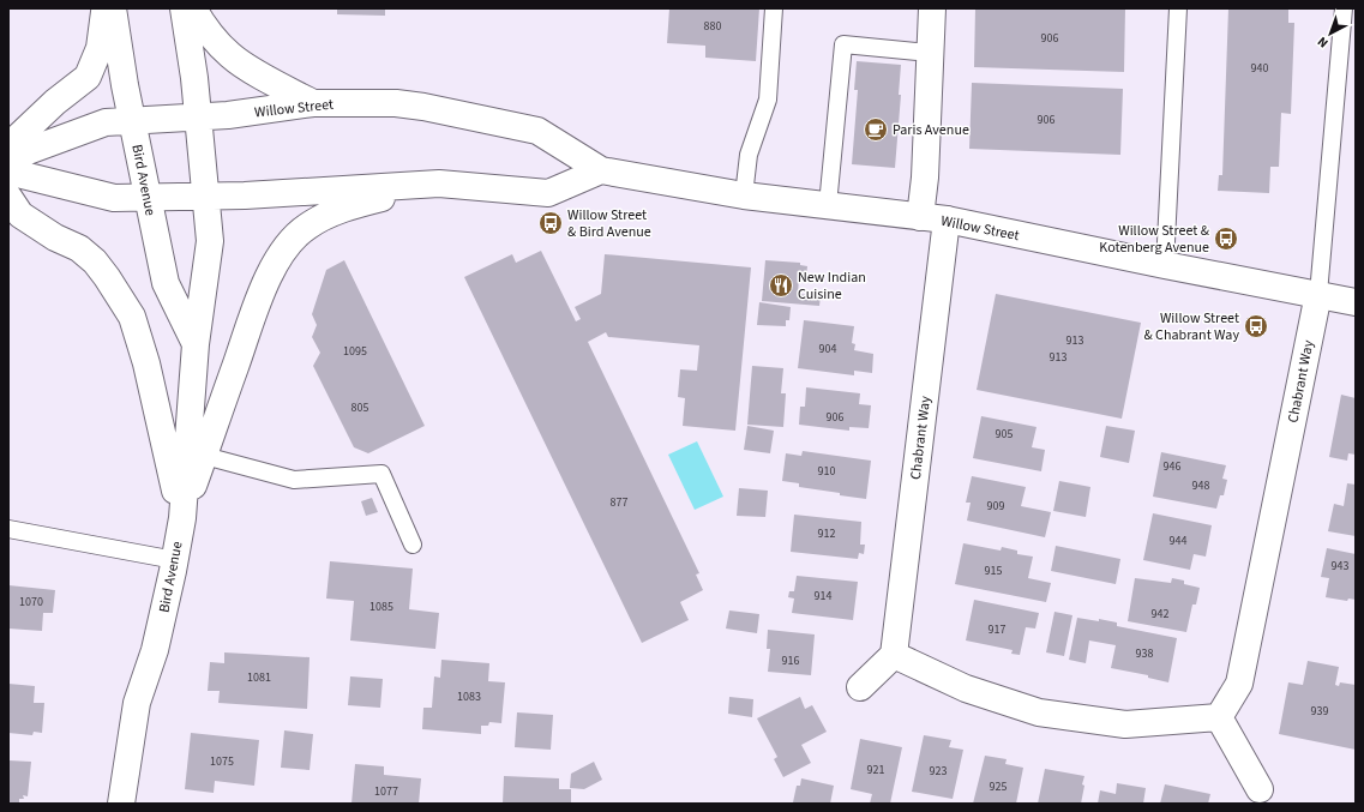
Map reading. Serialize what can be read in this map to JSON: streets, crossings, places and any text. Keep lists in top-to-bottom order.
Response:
{
  "streets": {
    "main road": ["Willow Street", "Bird Avenue", "Chabrant Way"]
  },
  "crossings": [
    ["Willow Street", "Bird Avenue"],
    ["Willow Street", "Chabrant Way"]
  ],
  "places": {
    "cafe": ["Paris Avenue"],
    "bus stop": ["Willow Street & Bird Avenue", "Willow Street & Kotenberg Avenue", "Willow Street & Chabrant Way"],
    "restaurant": ["New Indian Cuisine"]
  },
  "house_numbers": [
    "880",
    "906",
    "940",
    "906",
    "913",
    "904",
    "1095",
    "913",
    "805",
    "906",
    "905",
    "946",
    "910",
    "948",
    "877",
    "909",
    "912",
    "944",
    "943",
    "915",
    "914",
    "1070",
    "1085",
    "942",
    "917",
    "938",
    "916",
    "1081",
    "1083",
    "939",
    "1075",
    "921",
    "923",
    "925",
    "1077"
  ],
  "north": "bottom left"
}
